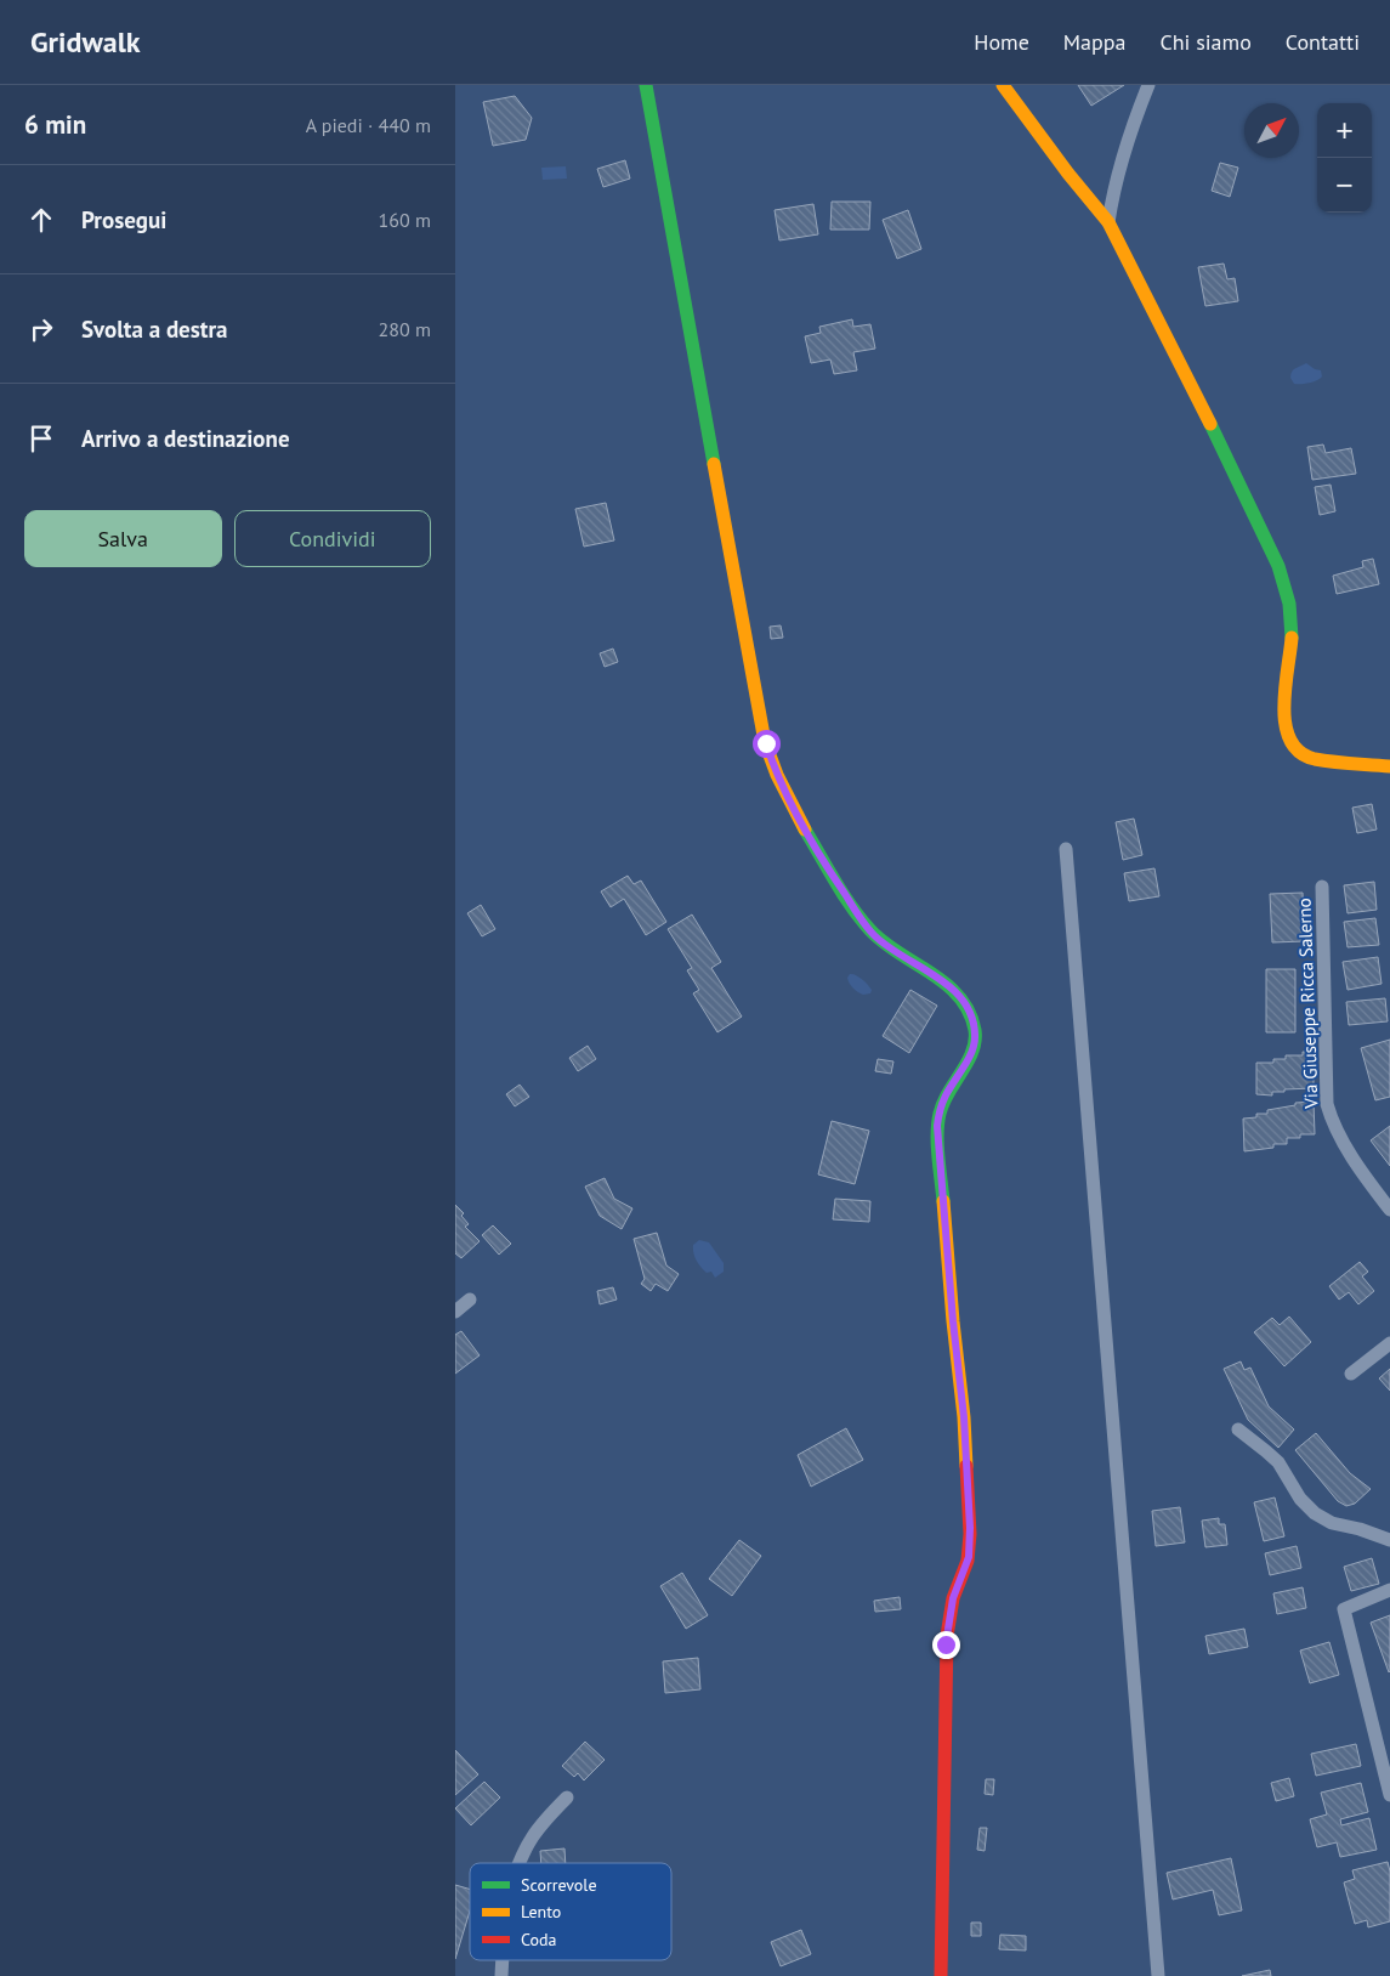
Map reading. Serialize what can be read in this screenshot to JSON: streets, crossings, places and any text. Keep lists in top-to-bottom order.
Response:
{
  "streets": {
    "street": ["Via Giuseppe Ricca Salerno"]
  },
  "legend": ["Scorrevole", "Lento", "Coda"],
  "north": "top right",
  "page": {
    "header": "Gridwalk",
    "nav": [
      "Home",
      "Mappa",
      "Chi siamo",
      "Contatti"
    ],
    "heading": ["6 min", "A piedi · 440 m"],
    "map_buttons": ["+", "−"],
    "list": [
      ["Prosegui", "160 m"],
      ["Svolta a destra", "280 m"],
      "Arrivo a destinazione"
    ],
    "buttons": ["Salva", "Condividi"]
  }
}
